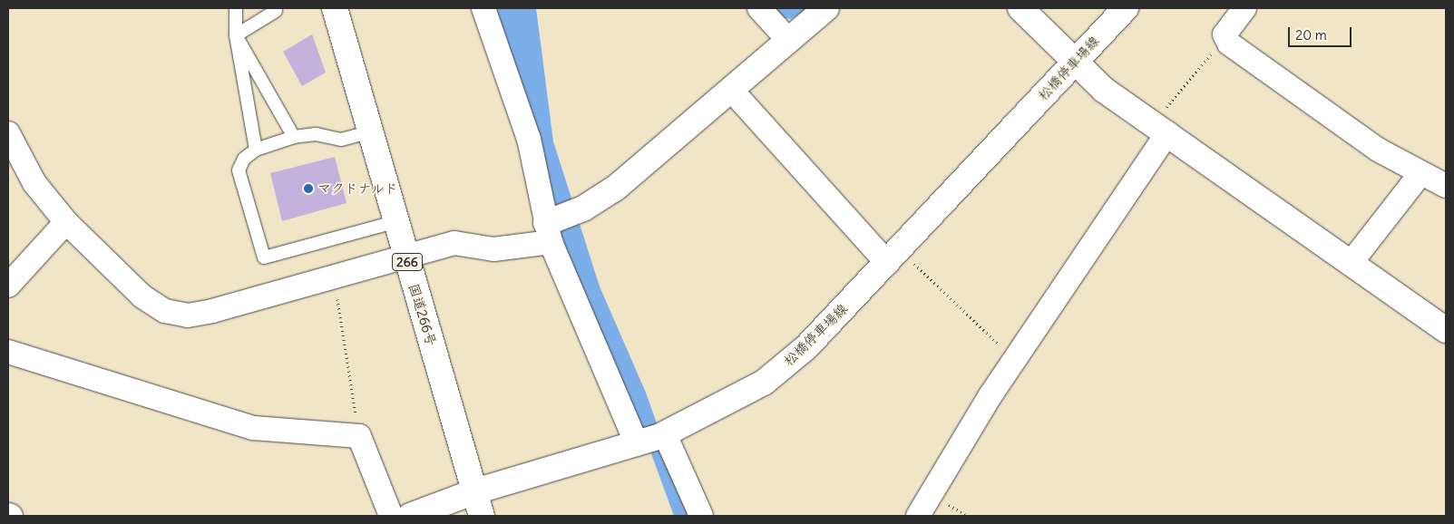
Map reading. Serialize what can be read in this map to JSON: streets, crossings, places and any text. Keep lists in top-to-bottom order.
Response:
{
  "streets": {
    "main road": ["松橋停車場線", "266", "国道266号"]
  },
  "crossings": [
    ["松橋停車場線", "国道266号"]
  ],
  "places": ["マクドナルド"],
  "scale_bar": "20 m"
}
